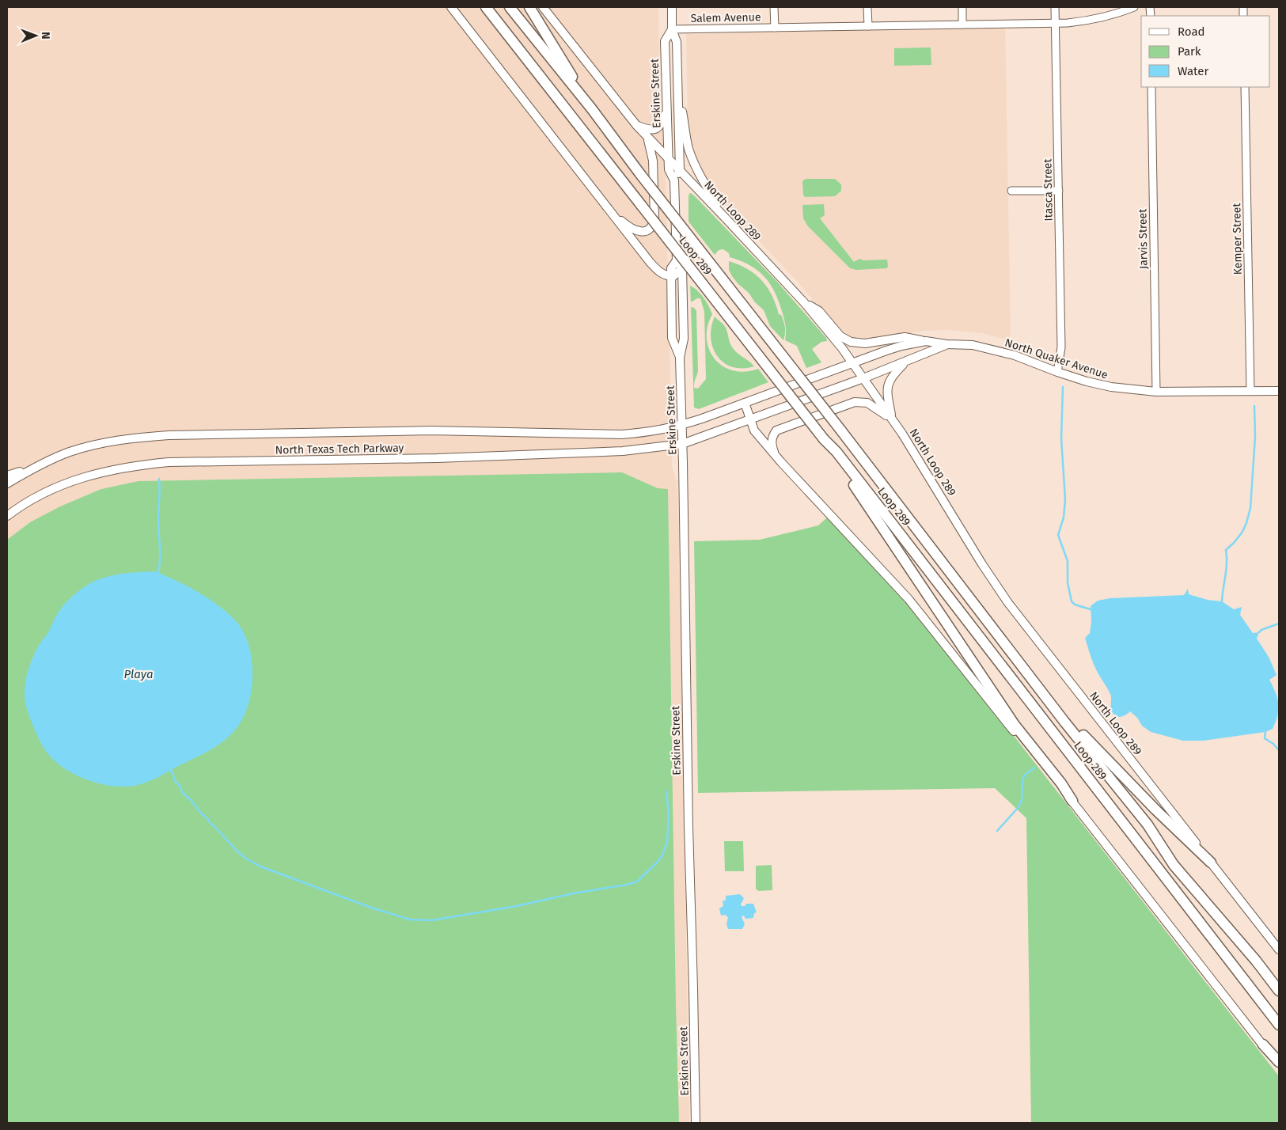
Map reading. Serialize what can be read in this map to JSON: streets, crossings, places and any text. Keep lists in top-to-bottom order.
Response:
{
  "streets": {
    "highway": ["Loop 289"],
    "main road": [
      "Erskine Street",
      "North Loop 289",
      "North Quaker Avenue",
      "North Texas Tech Parkway"
    ],
    "street": [
      "Salem Avenue",
      "Itasca Street",
      "Jarvis Street",
      "Kemper Street"
    ]
  },
  "crossings": [
    ["Salem Avenue", "Erskine Street"],
    ["Salem Avenue", "Itasca Street"],
    ["Erskine Street", "North Loop 289"],
    ["Erskine Street", "North Quaker Avenue"],
    ["Erskine Street", "North Texas Tech Parkway"],
    ["Itasca Street", "North Quaker Avenue"],
    ["North Loop 289", "North Quaker Avenue"],
    ["Jarvis Street", "North Quaker Avenue"],
    ["Kemper Street", "North Quaker Avenue"],
    ["North Quaker Avenue", "North Texas Tech Parkway"]
  ],
  "water": ["Playa"],
  "legend": ["Road", "Park", "Water"],
  "north": "right"
}
